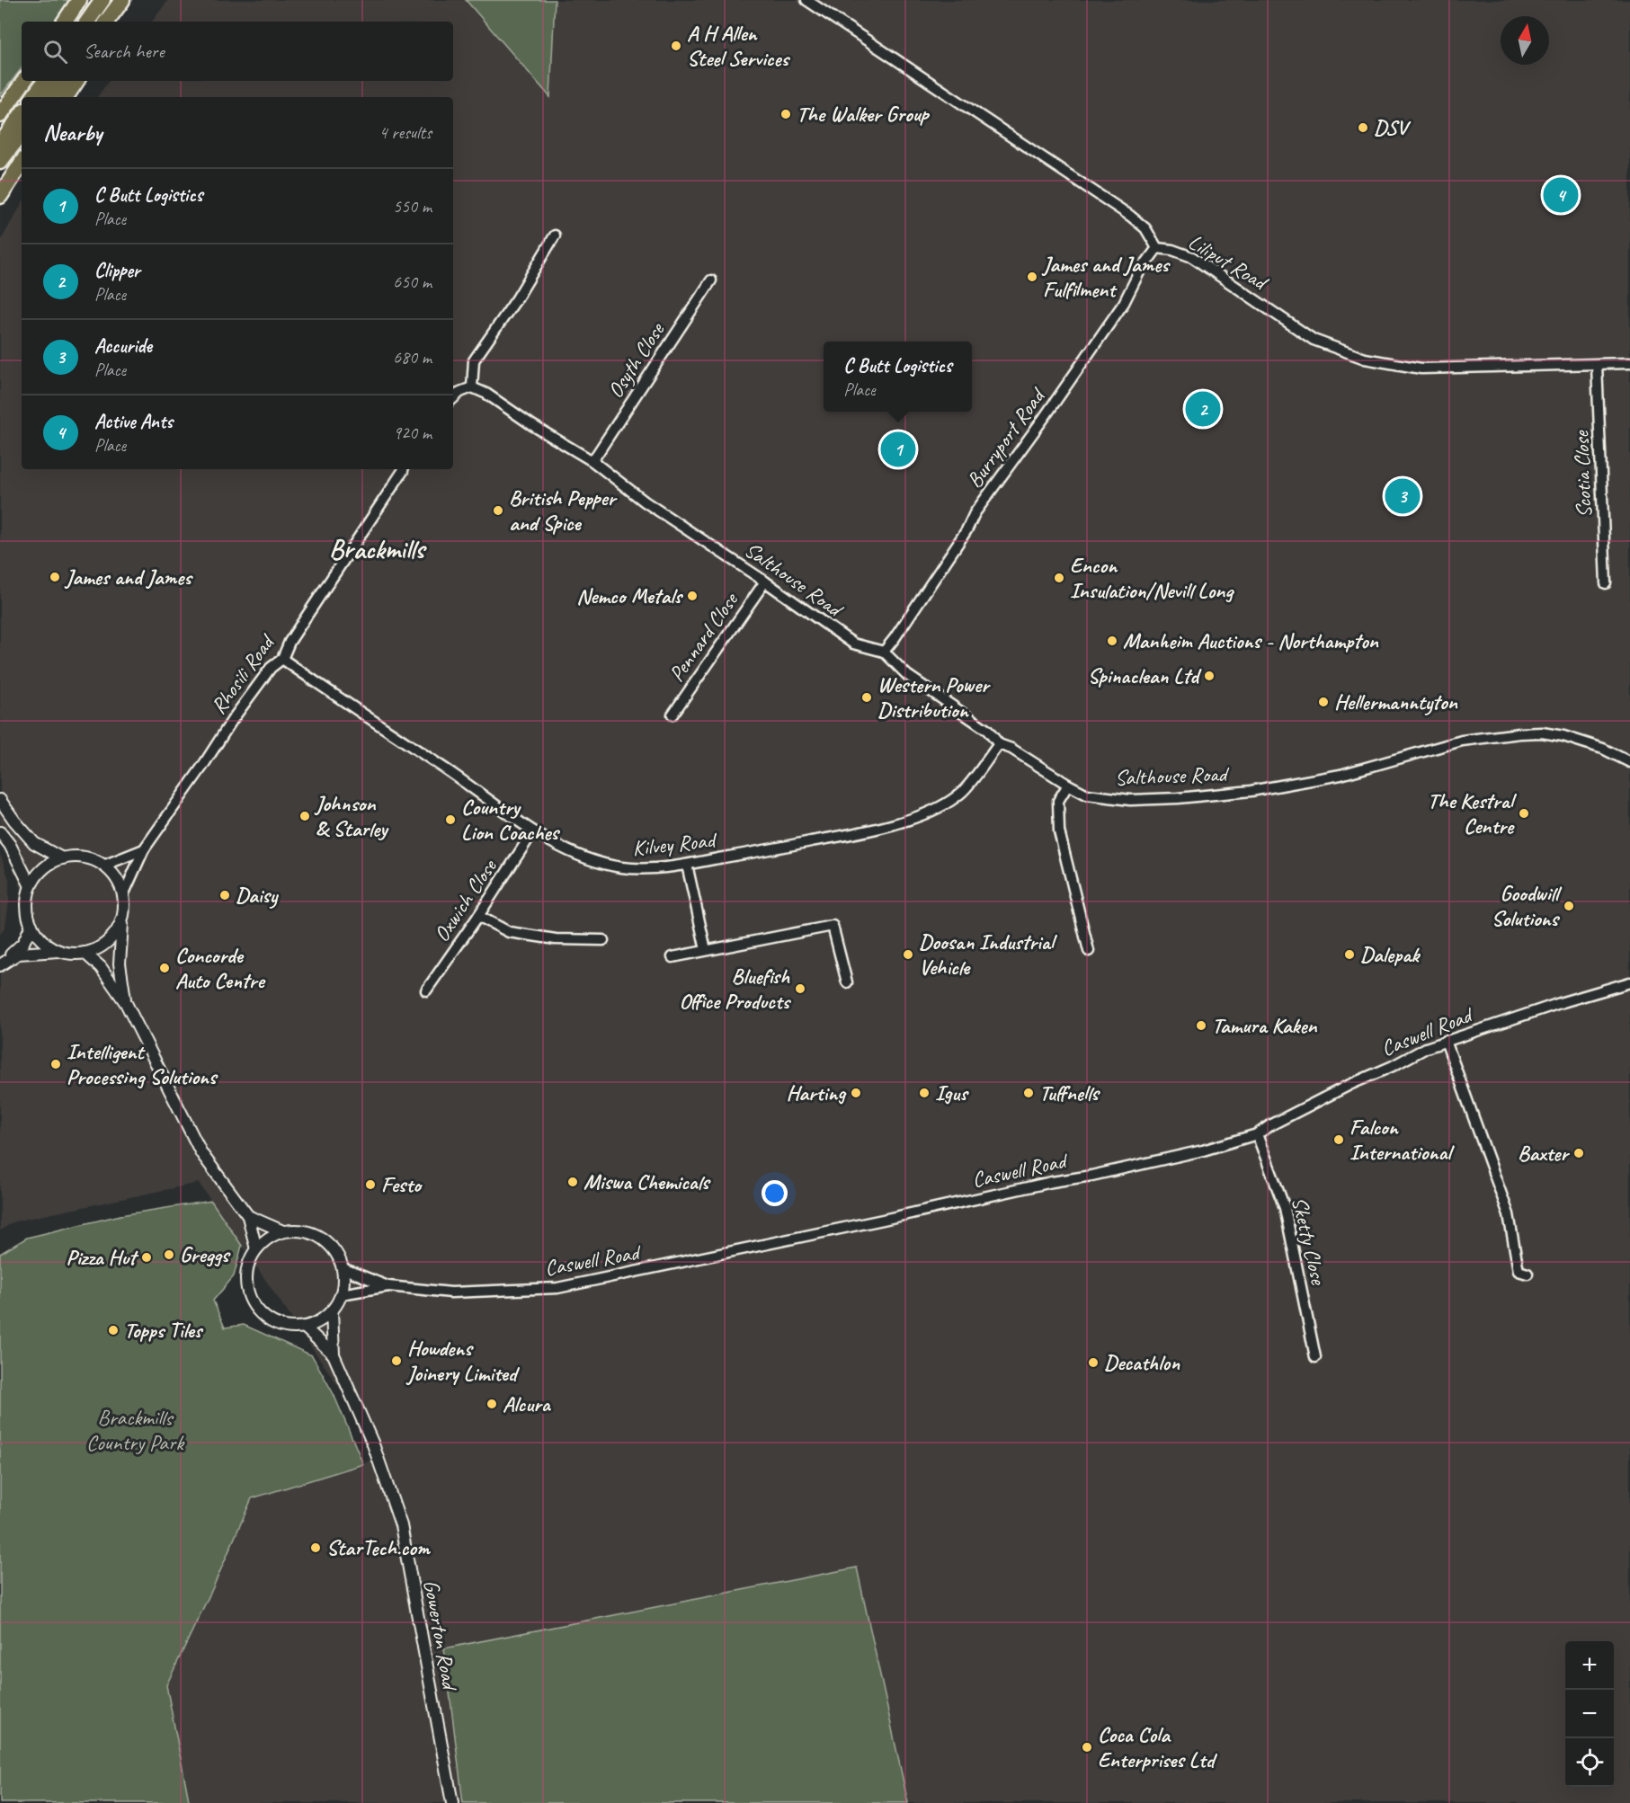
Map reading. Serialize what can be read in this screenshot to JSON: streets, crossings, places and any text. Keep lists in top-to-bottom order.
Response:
{
  "streets": {
    "street": [
      "Liliput Road",
      "Osyth Close",
      "Burryport Road",
      "Scotia Close",
      "Salthouse Road",
      "Pennard Close",
      "Rhosili Road",
      "Kilvey Road",
      "Oxwich Close",
      "Caswell Road",
      "Sketty Close",
      "Gowerton Road"
    ]
  },
  "crossings": [
    ["Liliput Road", "Burryport Road"],
    ["Liliput Road", "Scotia Close"],
    ["Osyth Close", "Salthouse Road"],
    ["Burryport Road", "Salthouse Road"],
    ["Salthouse Road", "Pennard Close"],
    ["Salthouse Road", "Kilvey Road"],
    ["Rhosili Road", "Kilvey Road"],
    ["Kilvey Road", "Oxwich Close"],
    ["Caswell Road", "Sketty Close"],
    ["Caswell Road", "Gowerton Road"]
  ],
  "districts": ["Brackmills"],
  "parks": ["Brackmills Country Park"],
  "places": [
    "A H Allen Steel Services",
    "The Walker Group",
    "DSV",
    "James and James Fulfilment",
    "British Pepper and Spice",
    "James and James",
    "Encon Insulation/Nevill Long",
    "Nemco Metals",
    "Manheim Auctions - Northampton",
    "Spinaclean Ltd",
    "Western Power Distribution",
    "Hellermanntyton",
    "The Kestral Centre",
    "Johnson & Starley",
    "Country Lion Coaches",
    "Daisy",
    "Goodwill Solutions",
    "Doosan Industrial Vehicle",
    "Dalepak",
    "Concorde Auto Centre",
    "Bluefish Office Products",
    "Tamura Kaken",
    "Intelligent Processing Solutions",
    "Harting",
    "Igus",
    "Tuffnells",
    "Falcon International",
    "Baxter",
    "Miswa Chemicals",
    "Festo",
    "Greggs",
    "Pizza Hut",
    "Topps Tiles",
    "Howdens Joinery Limited",
    "Decathlon",
    "Alcura",
    "StarTech.com",
    "Coca Cola Enterprises Ltd"
  ],
  "north": "top",
  "page": {
    "search": "Search here",
    "heading": ["Nearby", "4 results"],
    "list": [
      {
        "mark": "1",
        "name": "C Butt Logistics",
        "note": "Place",
        "value": "550 m"
      },
      {
        "mark": "2",
        "name": "Clipper",
        "note": "Place",
        "value": "650 m"
      },
      {
        "mark": "3",
        "name": "Accuride",
        "note": "Place",
        "value": "680 m"
      },
      {
        "mark": "4",
        "name": "Active Ants",
        "note": "Place",
        "value": "920 m"
      }
    ],
    "pins": [
      "4",
      "2",
      "1",
      "3"
    ],
    "popup": ["C Butt Logistics", "Place"],
    "map_buttons": ["+", "−"]
  }
}
